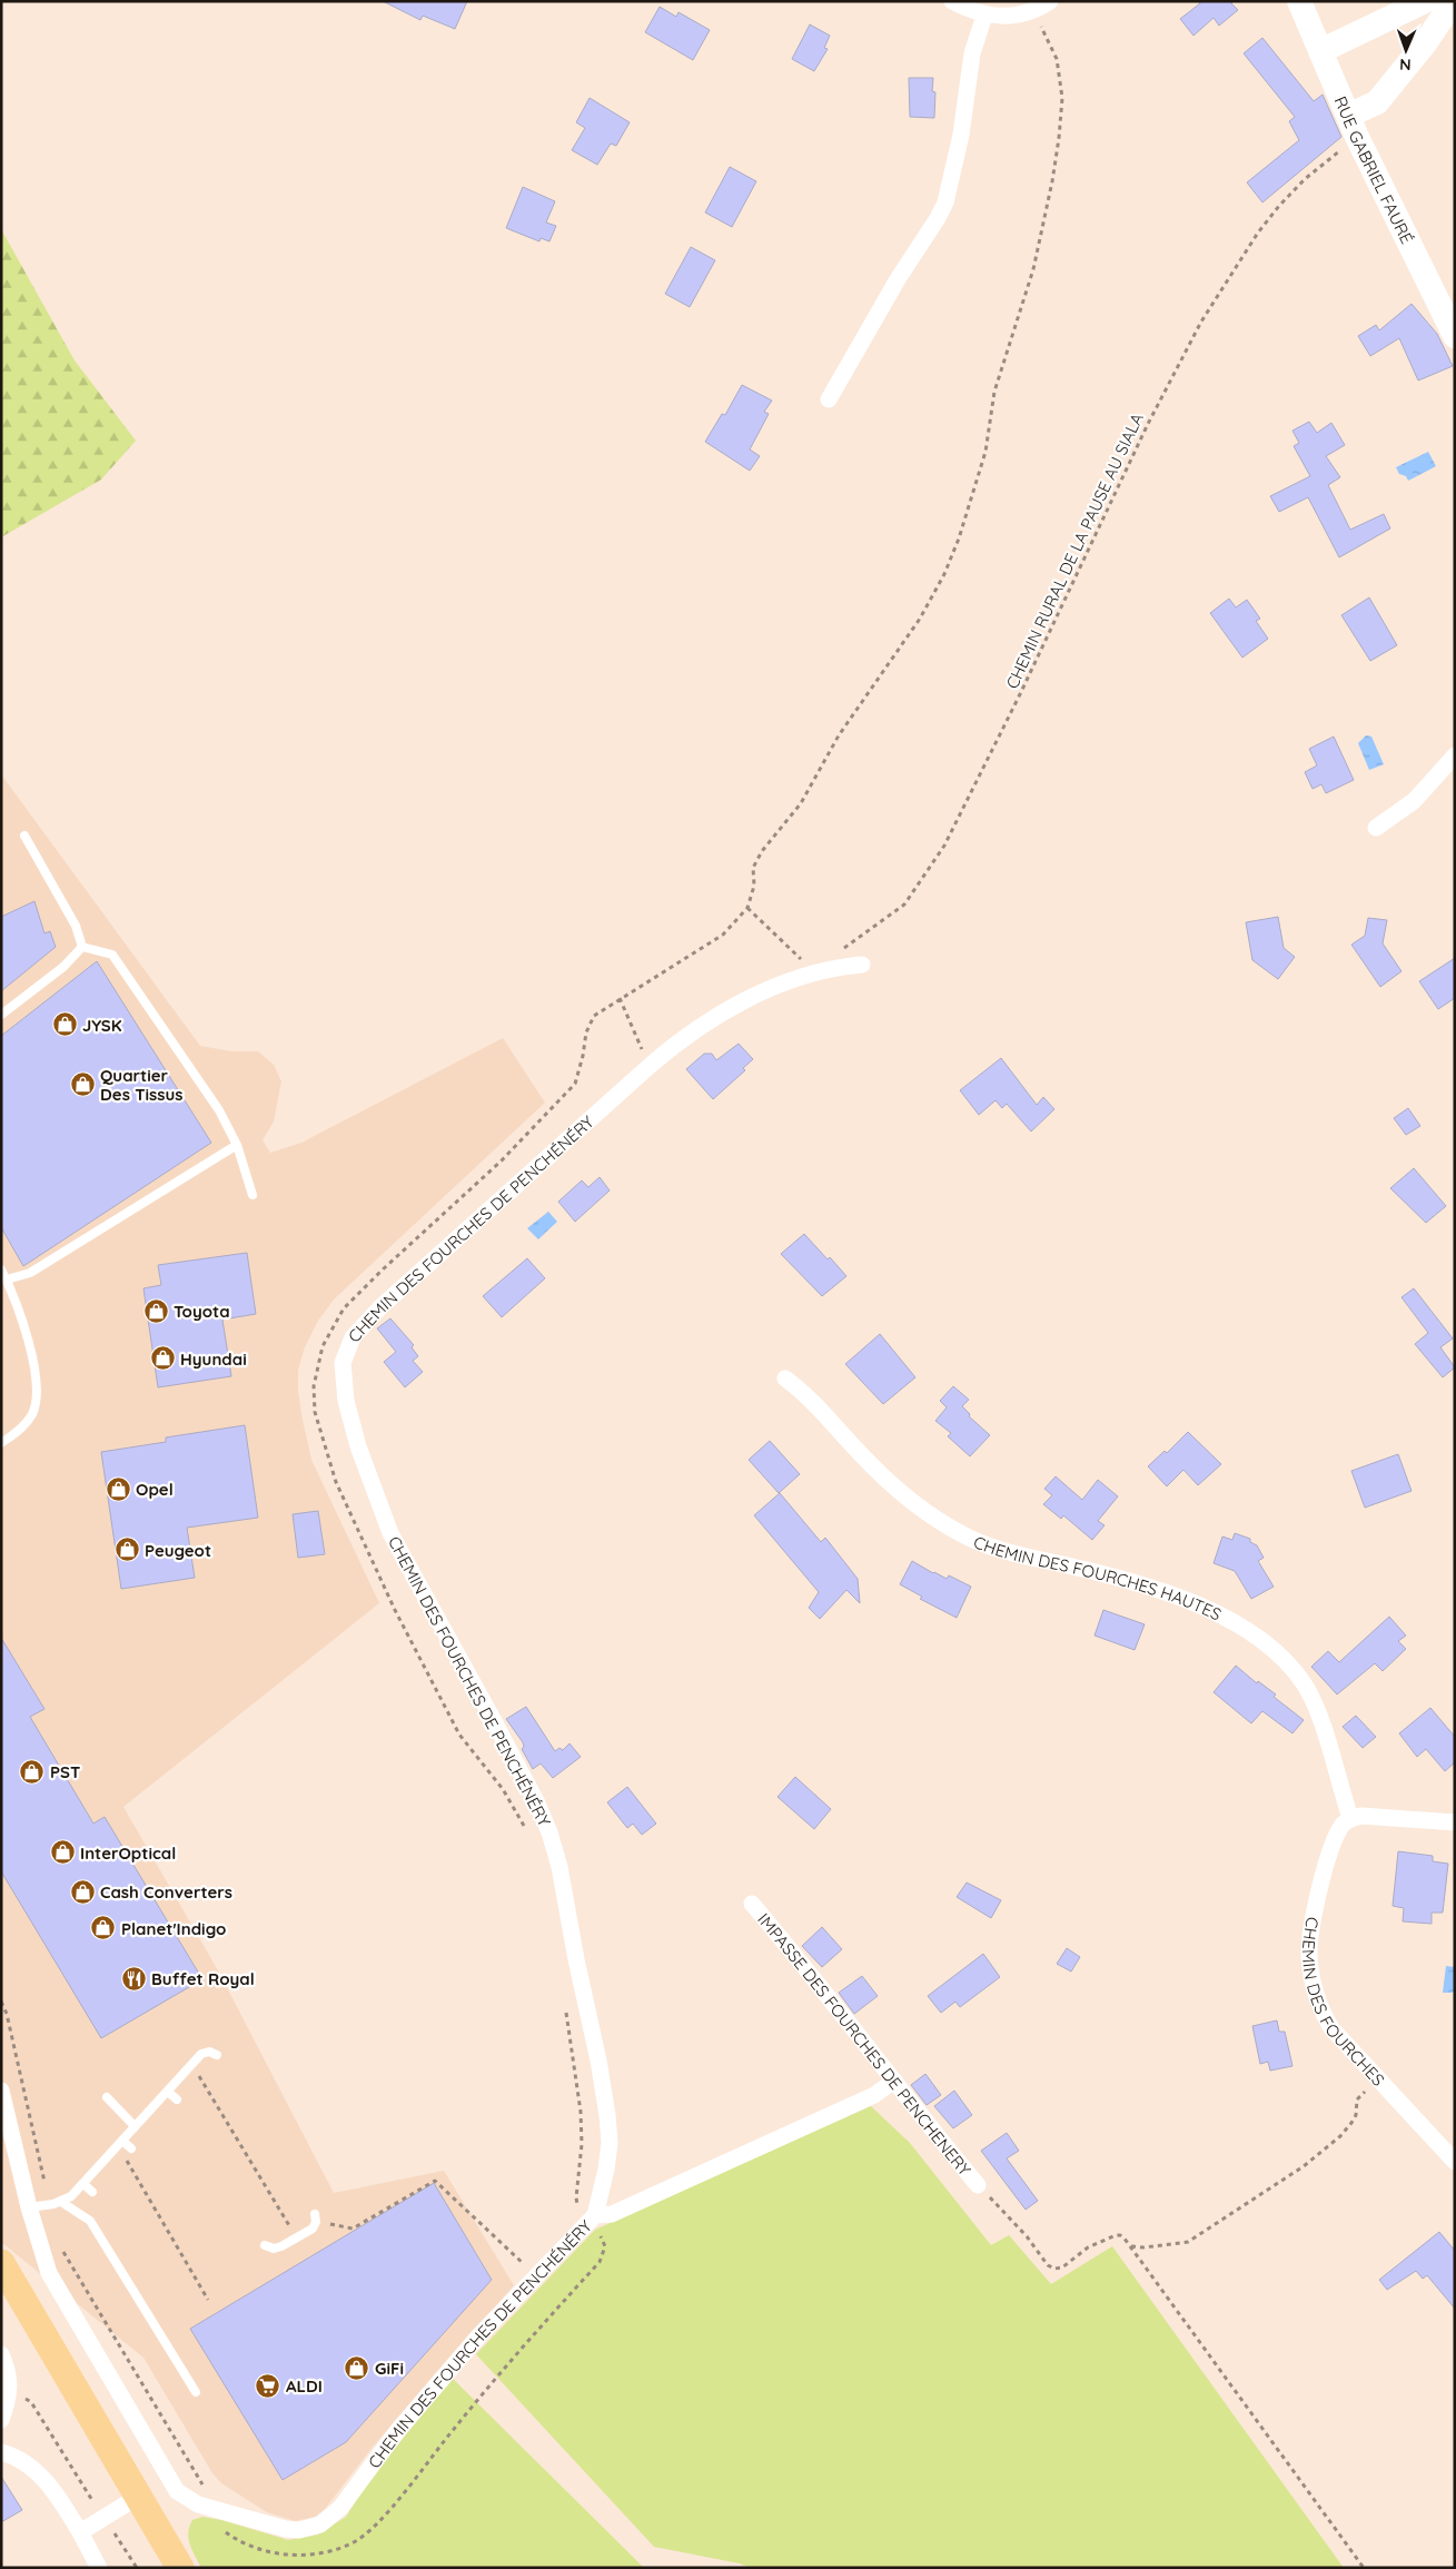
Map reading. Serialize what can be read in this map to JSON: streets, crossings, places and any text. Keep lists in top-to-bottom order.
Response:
{
  "streets": {
    "street": [
      "RUE GABRIEL FAURÉ",
      "CHEMIN DES FOURCHES DE PENCHÉNÉRY",
      "CHEMIN DES FOURCHES HAUTES",
      "CHEMIN DES FOURCHES",
      "IMPASSE DES FOURCHES DE PENCHENERY"
    ],
    "path": ["CHEMIN RURAL DE LA PAUSE AU SIALA"]
  },
  "crossings": [
    ["RUE GABRIEL FAURÉ", "CHEMIN RURAL DE LA PAUSE AU SIALA"],
    ["CHEMIN RURAL DE LA PAUSE AU SIALA", "CHEMIN DES FOURCHES DE PENCHÉNÉRY"],
    ["CHEMIN DES FOURCHES HAUTES", "CHEMIN DES FOURCHES"]
  ],
  "places": {
    "shop": [
      "JYSK",
      "Quartier Des Tissus",
      "Toyota",
      "Hyundai",
      "Opel",
      "Peugeot",
      "PST",
      "InterOptical",
      "Cash Converters",
      "Planet'Indigo",
      "GiFi"
    ],
    "restaurant": ["Buffet Royal"],
    "supermarket": ["ALDI"]
  },
  "north": "bottom"
}
